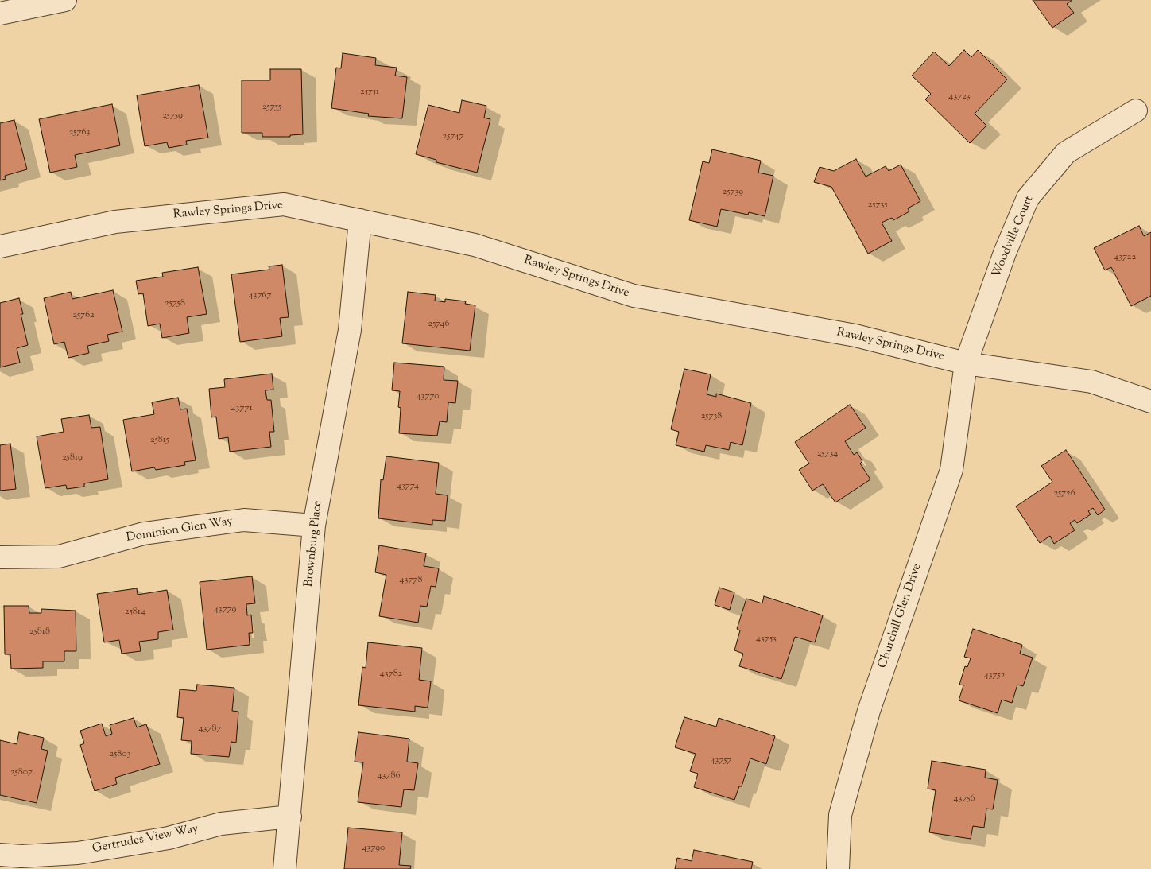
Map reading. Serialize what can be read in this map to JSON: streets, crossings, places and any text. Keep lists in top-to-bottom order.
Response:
{
  "streets": {
    "street": [
      "Rawley Springs Drive",
      "Woodville Court",
      "Dominion Glen Way",
      "Brownburg Place",
      "Churchill Glen Drive",
      "Gertrudes View Way"
    ]
  },
  "crossings": [
    ["Rawley Springs Drive", "Woodville Court"],
    ["Rawley Springs Drive", "Brownburg Place"],
    ["Rawley Springs Drive", "Churchill Glen Drive"],
    ["Woodville Court", "Churchill Glen Drive"],
    ["Dominion Glen Way", "Brownburg Place"],
    ["Brownburg Place", "Gertrudes View Way"]
  ],
  "house_numbers": [
    "25751",
    "43723",
    "25755",
    "25759",
    "25763",
    "25747",
    "25739",
    "25735",
    "43722",
    "43767",
    "25758",
    "25762",
    "25746",
    "43770",
    "43771",
    "25738",
    "25815",
    "25734",
    "25819",
    "43774",
    "25726",
    "43778",
    "43779",
    "25814",
    "25818",
    "43753",
    "43782",
    "43752",
    "43787",
    "25803",
    "43757",
    "25807",
    "43786",
    "43756",
    "43790"
  ]
}
